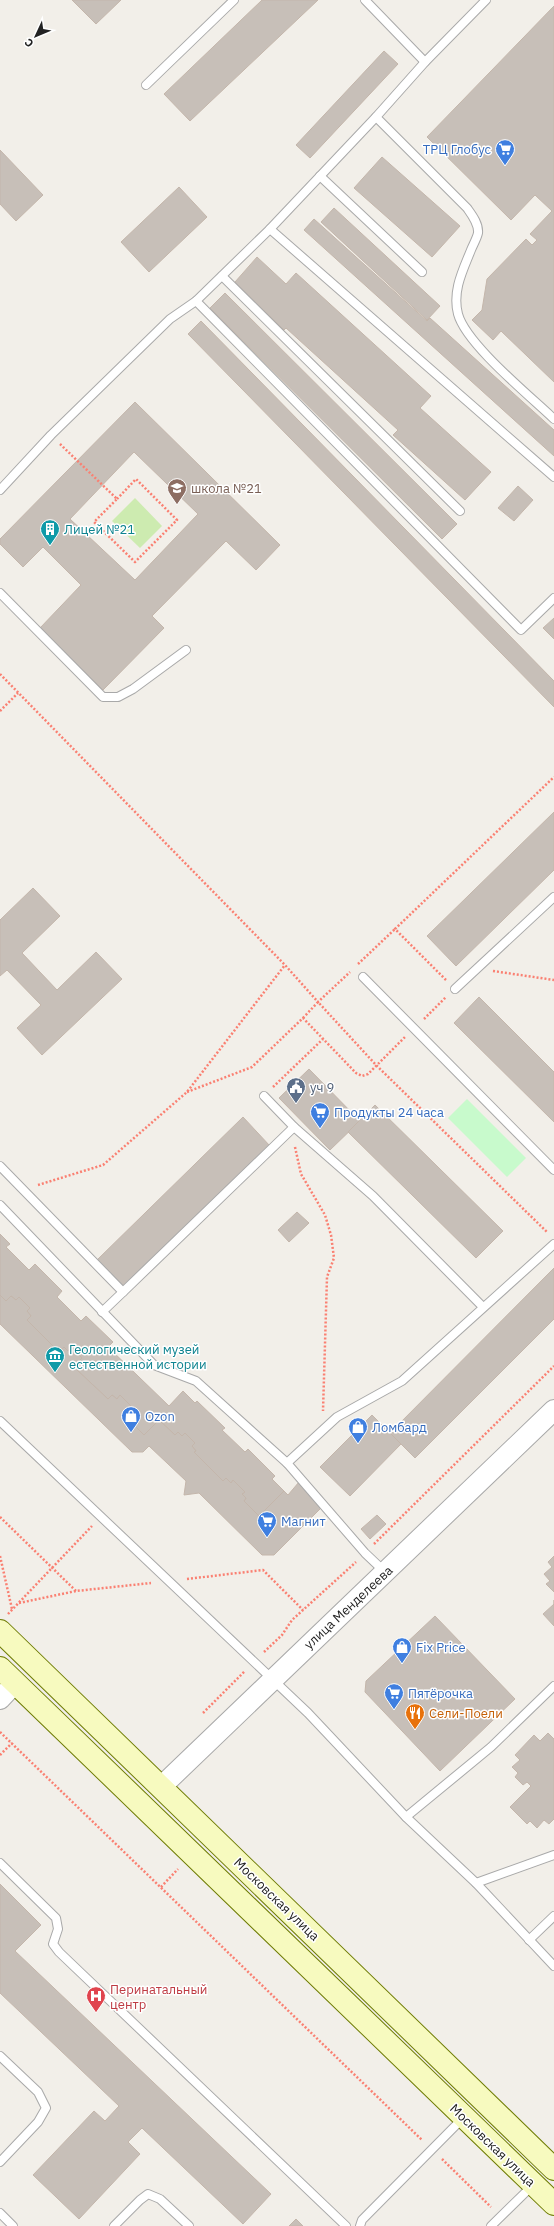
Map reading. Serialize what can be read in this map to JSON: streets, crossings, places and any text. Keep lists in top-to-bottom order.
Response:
{
  "streets": {
    "main road": ["улица Менделеева", "Московская улица"]
  },
  "crossings": [
    ["улица Менделеева", "Московская улица"]
  ],
  "places": {
    "supermarket": [
      "ТРЦ Глобус",
      "Продукты 24 часа",
      "Магнит",
      "Пятёрочка"
    ],
    "school or university": ["школа №21"],
    "building": ["Лицей №21"],
    "public building": ["уч 9"],
    "museum": ["Геологический музей естественной истории"],
    "shop": ["Ozon", "Ломбард", "Fix Price"],
    "restaurant": ["Сели-Поели"],
    "hospital": ["Перинатальный центр"]
  },
  "north": "bottom left"
}
